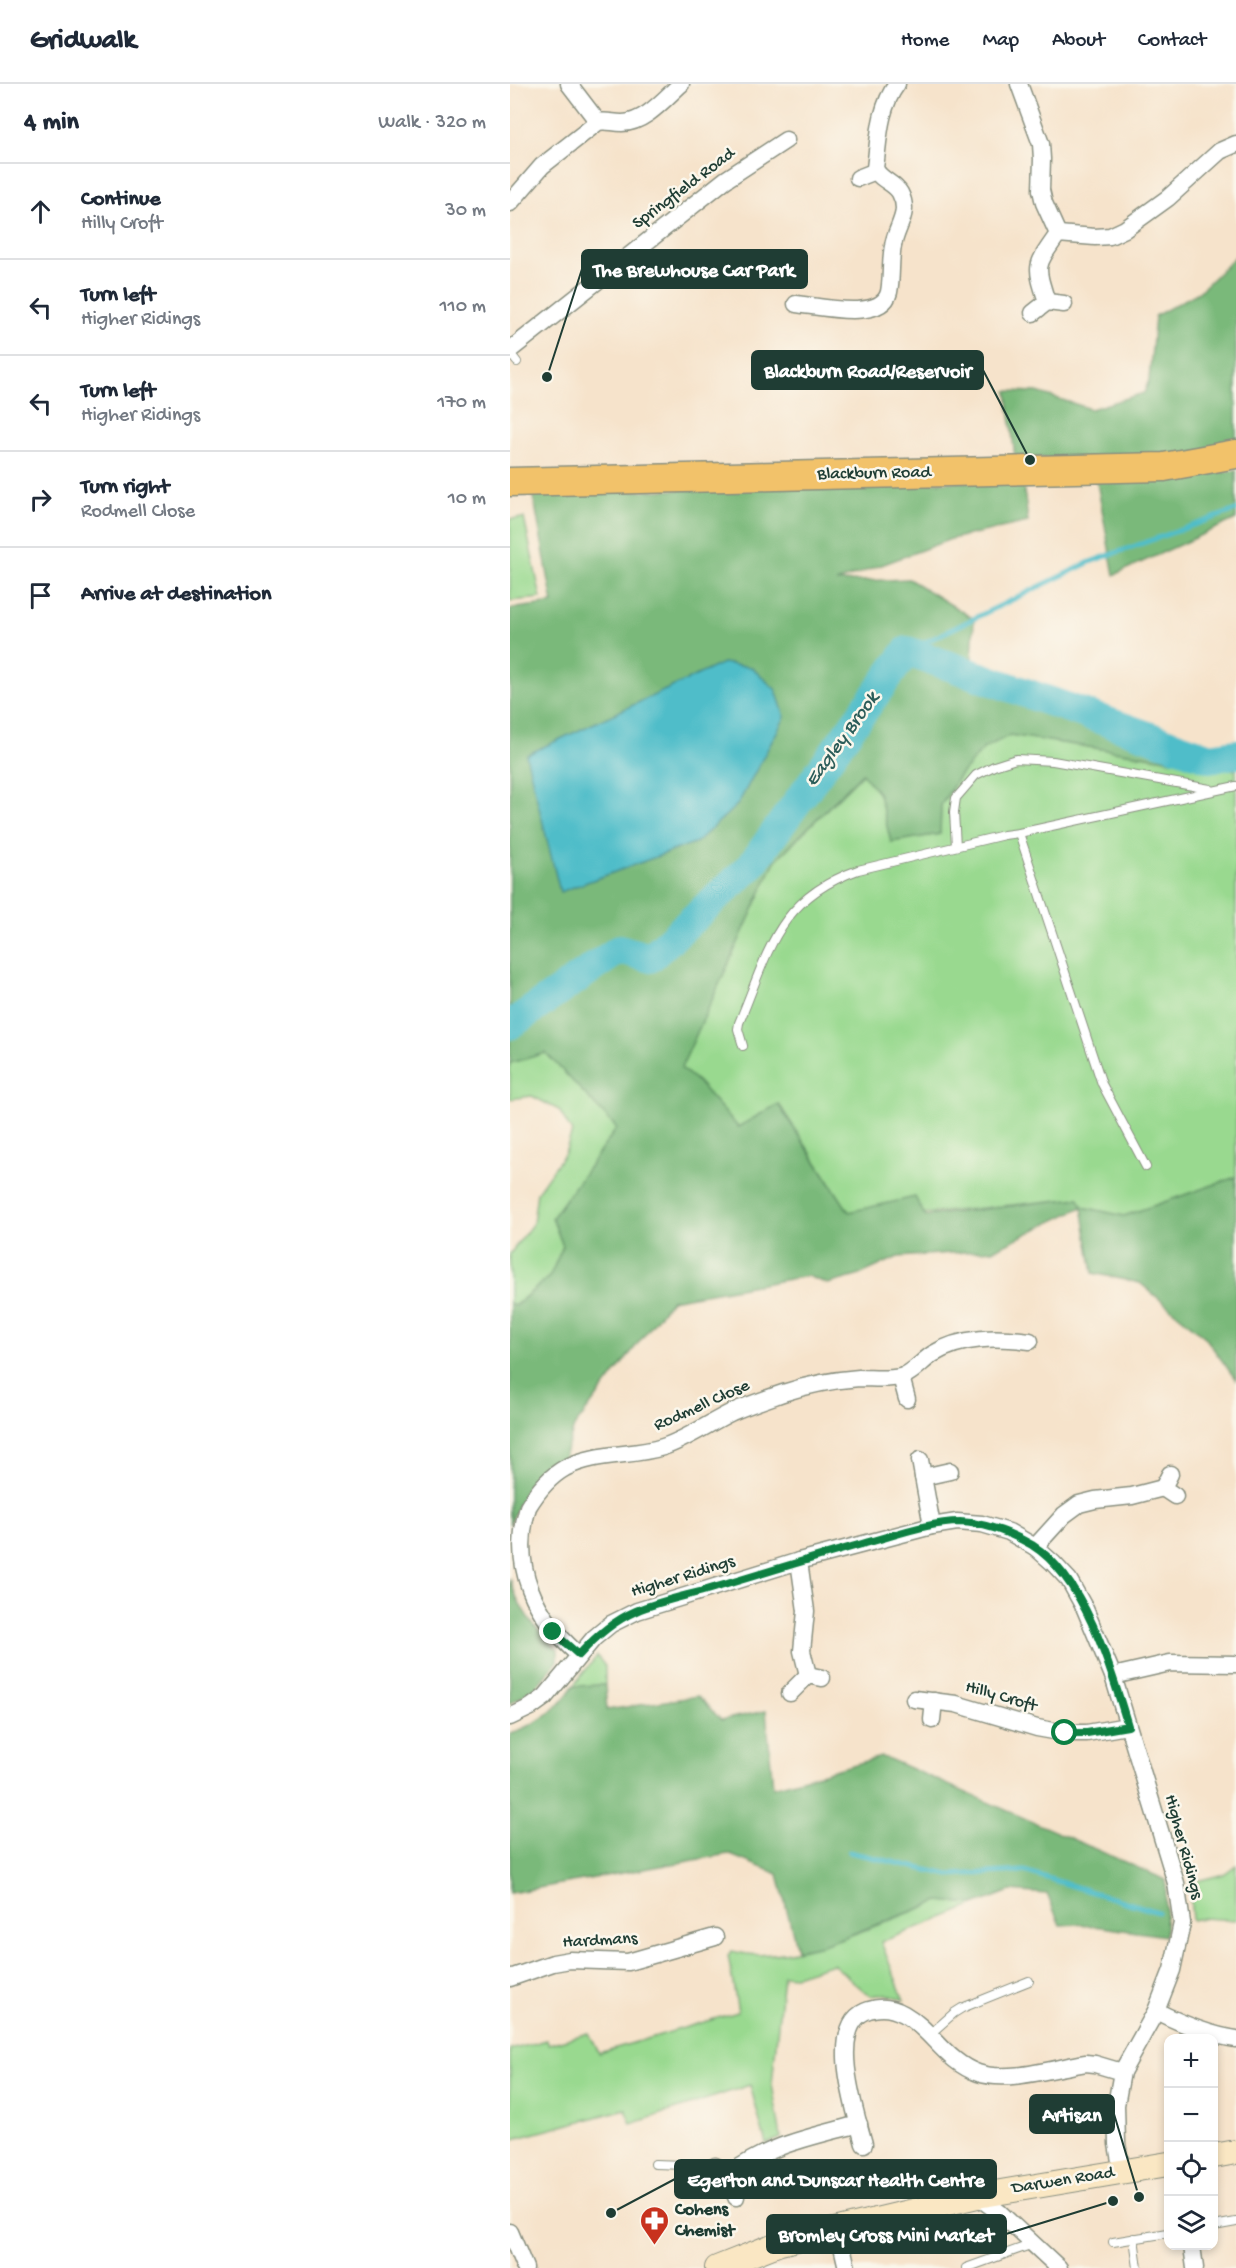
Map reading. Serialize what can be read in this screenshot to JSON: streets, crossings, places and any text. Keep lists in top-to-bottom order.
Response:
{
  "streets": {
    "highway": ["Blackburn Road"],
    "main road": ["Darwen Road"],
    "street": [
      "Springfield Road",
      "Rodmell Close",
      "Higher Ridings",
      "Hilly Croft",
      "Hardmans"
    ]
  },
  "crossings": [
    ["Rodmell Close", "Higher Ridings"],
    ["Higher Ridings", "Hilly Croft"],
    ["Higher Ridings", "Darwen Road"]
  ],
  "water": ["Eagley Brook"],
  "places": {
    "other": [
      "The Brewhouse Car Park",
      "Blackburn Road/Reservoir",
      "Artisan",
      "Bromley Cross Mini Market",
      "Egerton and Dunscar Health Centre"
    ],
    "pharmacy": ["Cohens Chemist"]
  },
  "page": {
    "header": "Gridwalk",
    "nav": [
      "Home",
      "Map",
      "About",
      "Contact"
    ],
    "heading": ["4 min", "Walk · 320 m"],
    "list": [
      ["Continue", "Hilly Croft", "30 m"],
      ["Turn left", "Higher Ridings", "110 m"],
      ["Turn left", "Higher Ridings", "170 m"],
      ["Turn right", "Rodmell Close", "10 m"],
      "Arrive at destination"
    ],
    "map_buttons": ["+", "−"]
  }
}
